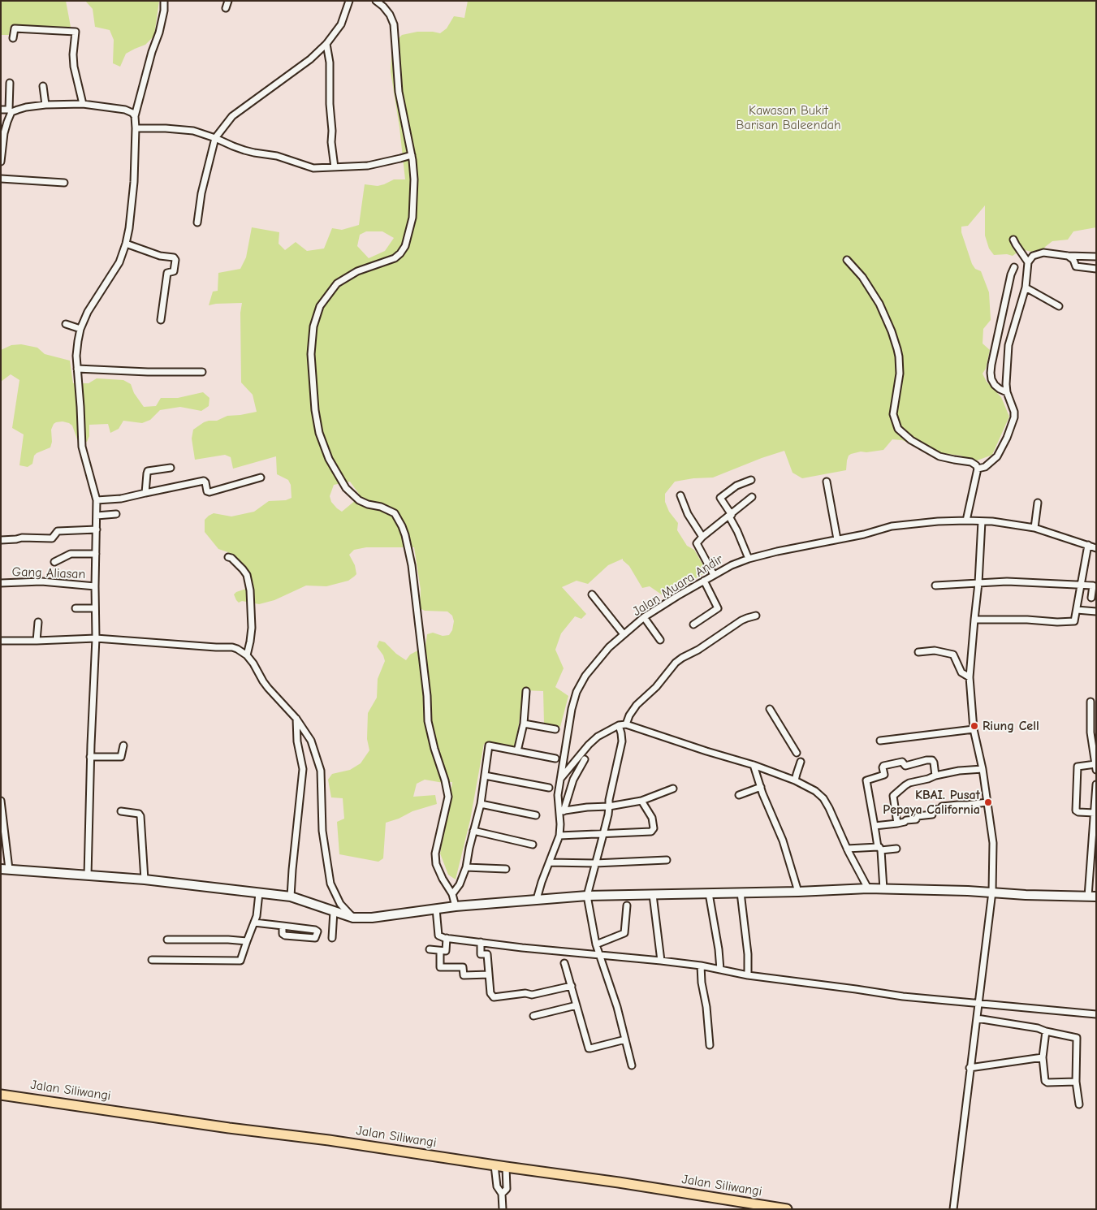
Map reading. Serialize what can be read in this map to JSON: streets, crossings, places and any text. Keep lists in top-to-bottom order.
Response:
{
  "streets": {
    "main road": ["Jalan Siliwangi"],
    "street": ["Gang Aliasan", "Jalan Muara Andir"]
  },
  "parks": ["Kawasan Bukit Barisan Baleendah"],
  "places": ["Riung Cell", "KBAI. Pusat Pepaya California"]
}
